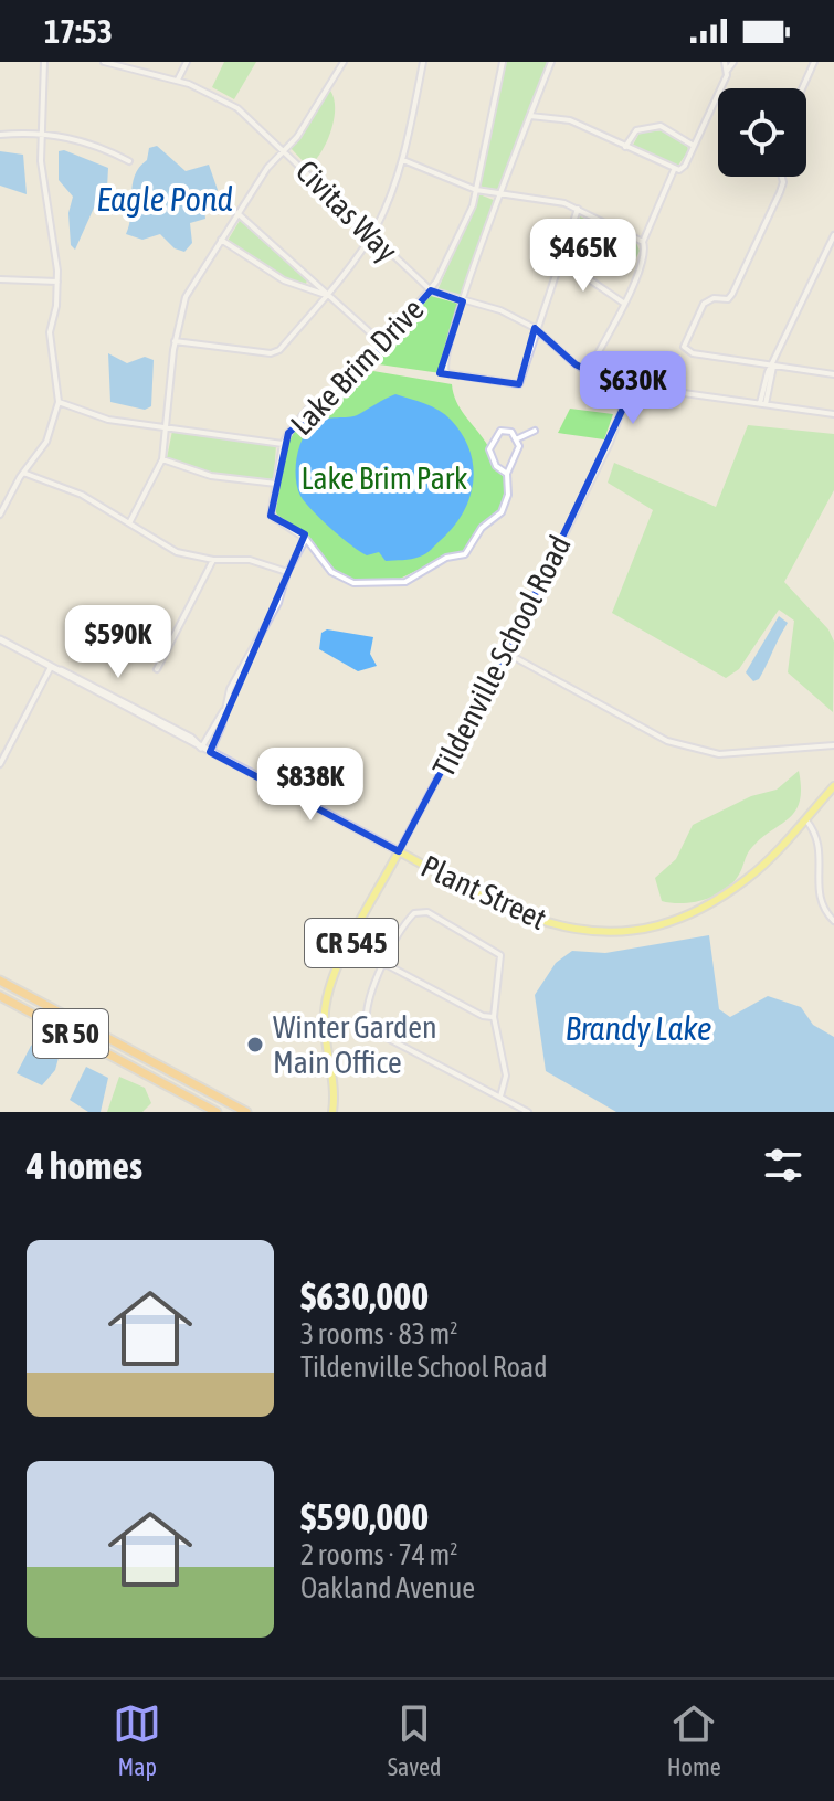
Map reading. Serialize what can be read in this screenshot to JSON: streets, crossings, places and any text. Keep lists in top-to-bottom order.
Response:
{
  "streets": {
    "highway": ["SR 50"],
    "main road": ["Tildenville School Road", "Plant Street", "CR 545"],
    "street": ["Civitas Way", "Lake Brim Drive"]
  },
  "crossings": [
    ["Civitas Way", "Lake Brim Drive"],
    ["Civitas Way", "Tildenville School Road"],
    ["Tildenville School Road", "Plant Street"]
  ],
  "water": ["Eagle Pond", "Brandy Lake"],
  "parks": ["Lake Brim Park"],
  "places": ["Winter Garden Main Office"],
  "page": {
    "status": "17:53",
    "price": [
      "$465K",
      "$630K",
      "$590K",
      "$838K"
    ],
    "heading": "4 homes",
    "list": [
      {
        "name": "$630,000",
        "note": "3 rooms · 83 m² · Tildenville School Road"
      },
      {
        "name": "$590,000",
        "note": "2 rooms · 74 m² · Oakland Avenue"
      }
    ],
    "tabs": ["Map", "Saved", "Home"]
  }
}
